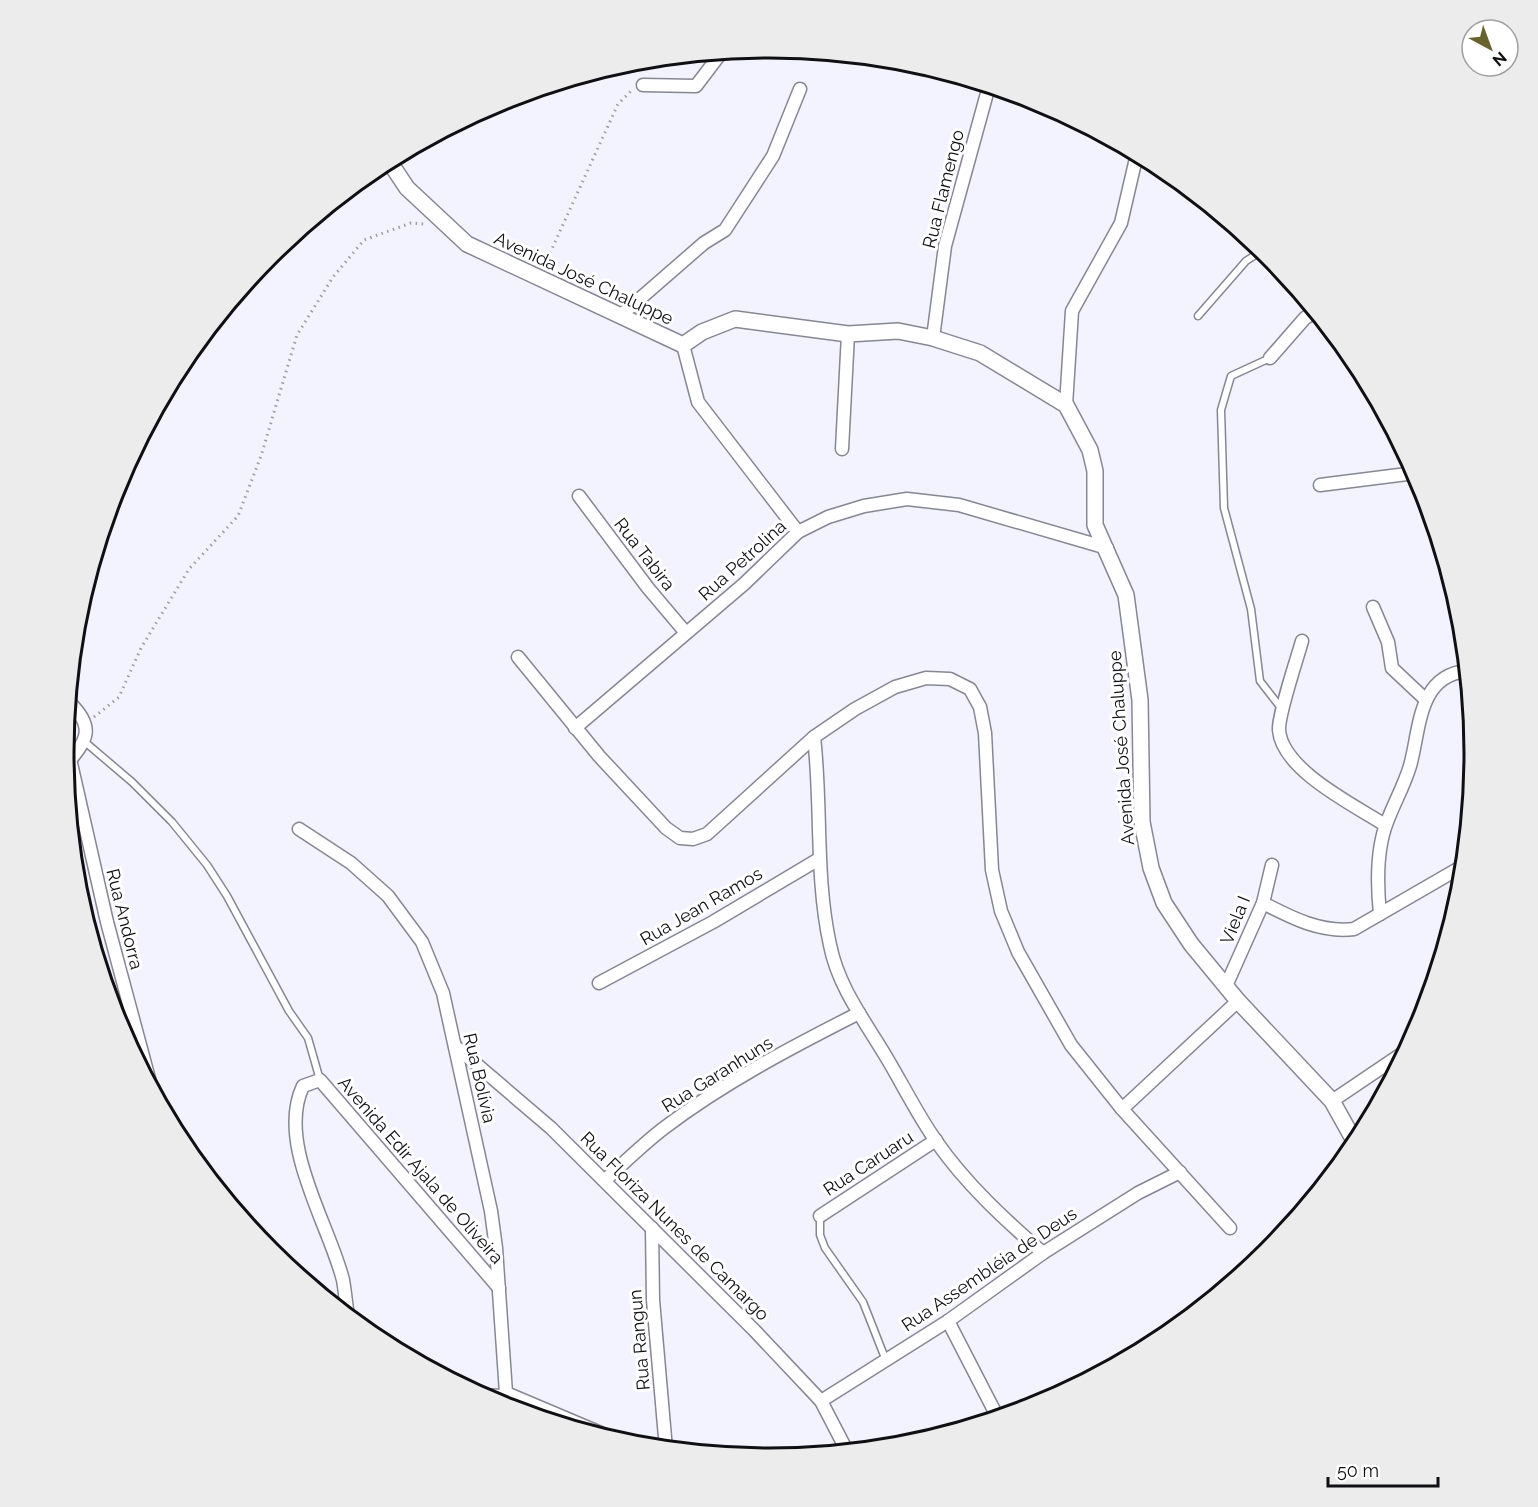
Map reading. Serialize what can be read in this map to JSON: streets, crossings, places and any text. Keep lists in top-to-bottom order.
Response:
{
  "streets": {
    "street": [
      "Rua Flamengo",
      "Avenida José Chaluppe",
      "Rua Tabira",
      "Rua Petrolina",
      "Rua Jean Ramos",
      "Rua Andorra",
      "Viela I",
      "Rua Garanhuns",
      "Rua Bolívia",
      "Rua Caruaru",
      "Avenida Edir Ajala de Oliveira",
      "Rua Floriza Nunes de Camargo",
      "Rua Assembléia de Deus",
      "Rua Rangun"
    ]
  },
  "crossings": [
    ["Rua Flamengo", "Avenida José Chaluppe"],
    ["Avenida José Chaluppe", "Rua Petrolina"],
    ["Avenida José Chaluppe", "Viela I"],
    ["Rua Tabira", "Rua Petrolina"],
    ["Rua Garanhuns", "Rua Floriza Nunes de Camargo"],
    ["Rua Bolívia", "Avenida Edir Ajala de Oliveira"],
    ["Rua Bolívia", "Rua Floriza Nunes de Camargo"],
    ["Rua Floriza Nunes de Camargo", "Rua Assembléia de Deus"],
    ["Rua Floriza Nunes de Camargo", "Rua Rangun"]
  ],
  "scale_bar": "50 m",
  "north": "bottom right"
}
